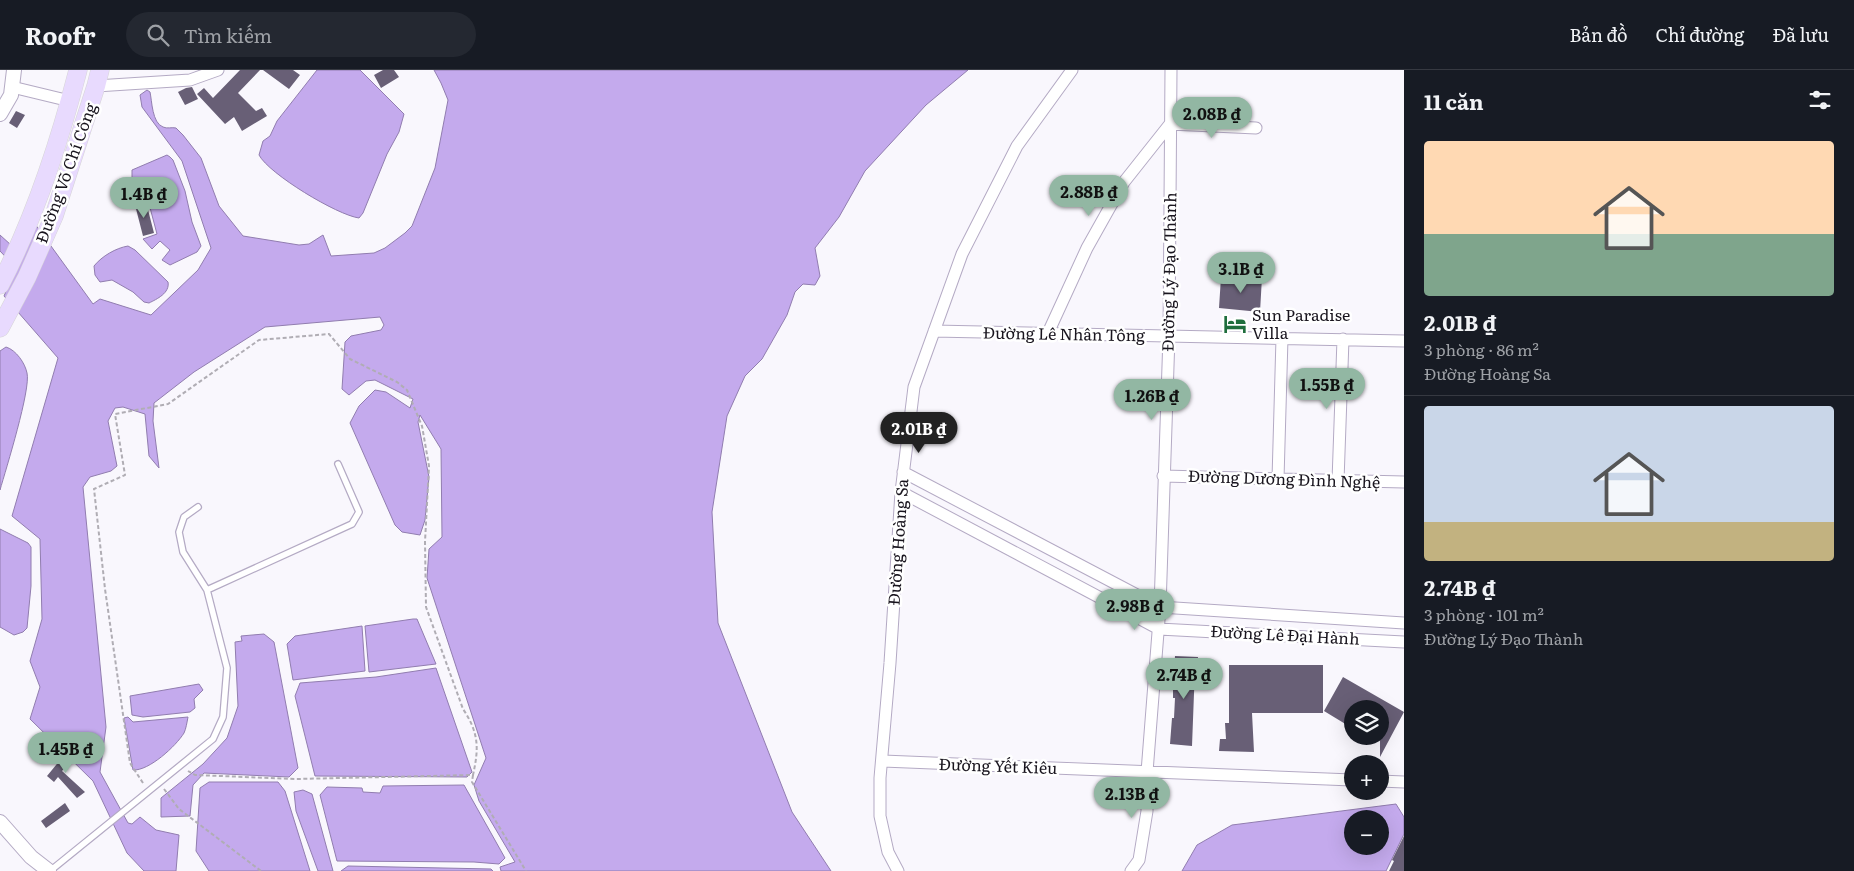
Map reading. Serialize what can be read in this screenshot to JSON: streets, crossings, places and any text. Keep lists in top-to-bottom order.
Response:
{
  "streets": {
    "main road": ["Đường Võ Chí Công"],
    "street": [
      "Đường Lý Đạo Thành",
      "Đường Lê Nhân Tông",
      "Đường Dương Đình Nghệ",
      "Đường Hoàng Sa",
      "Đường Lê Đại Hành",
      "Đường Yết Kiêu"
    ]
  },
  "crossings": [
    ["Đường Lý Đạo Thành", "Đường Lê Nhân Tông"],
    ["Đường Lý Đạo Thành", "Đường Dương Đình Nghệ"],
    ["Đường Lý Đạo Thành", "Đường Lê Đại Hành"],
    ["Đường Lý Đạo Thành", "Đường Yết Kiêu"],
    ["Đường Lê Nhân Tông", "Đường Hoàng Sa"],
    ["Đường Hoàng Sa", "Đường Lê Đại Hành"],
    ["Đường Hoàng Sa", "Đường Yết Kiêu"]
  ],
  "places": {
    "hotel": ["Sun Paradise Villa"]
  },
  "page": {
    "header": "Roofr",
    "search": "Tìm kiếm",
    "nav": ["Bản đồ", "Chỉ đường", "Đã lưu"],
    "heading": "11 căn",
    "price": [
      "2.08B ₫",
      "2.88B ₫",
      "1.4B ₫",
      "3.1B ₫",
      "1.55B ₫",
      "1.26B ₫",
      "2.01B ₫",
      "2.98B ₫",
      "2.74B ₫",
      "1.45B ₫",
      "2.13B ₫"
    ],
    "list": [
      {
        "name": "2.01B ₫",
        "note": "3 phòng · 86 m² · Đường Hoàng Sa"
      },
      {
        "name": "2.74B ₫",
        "note": "3 phòng · 101 m² · Đường Lý Đạo Thành"
      }
    ],
    "map_buttons": ["+", "−"]
  }
}
